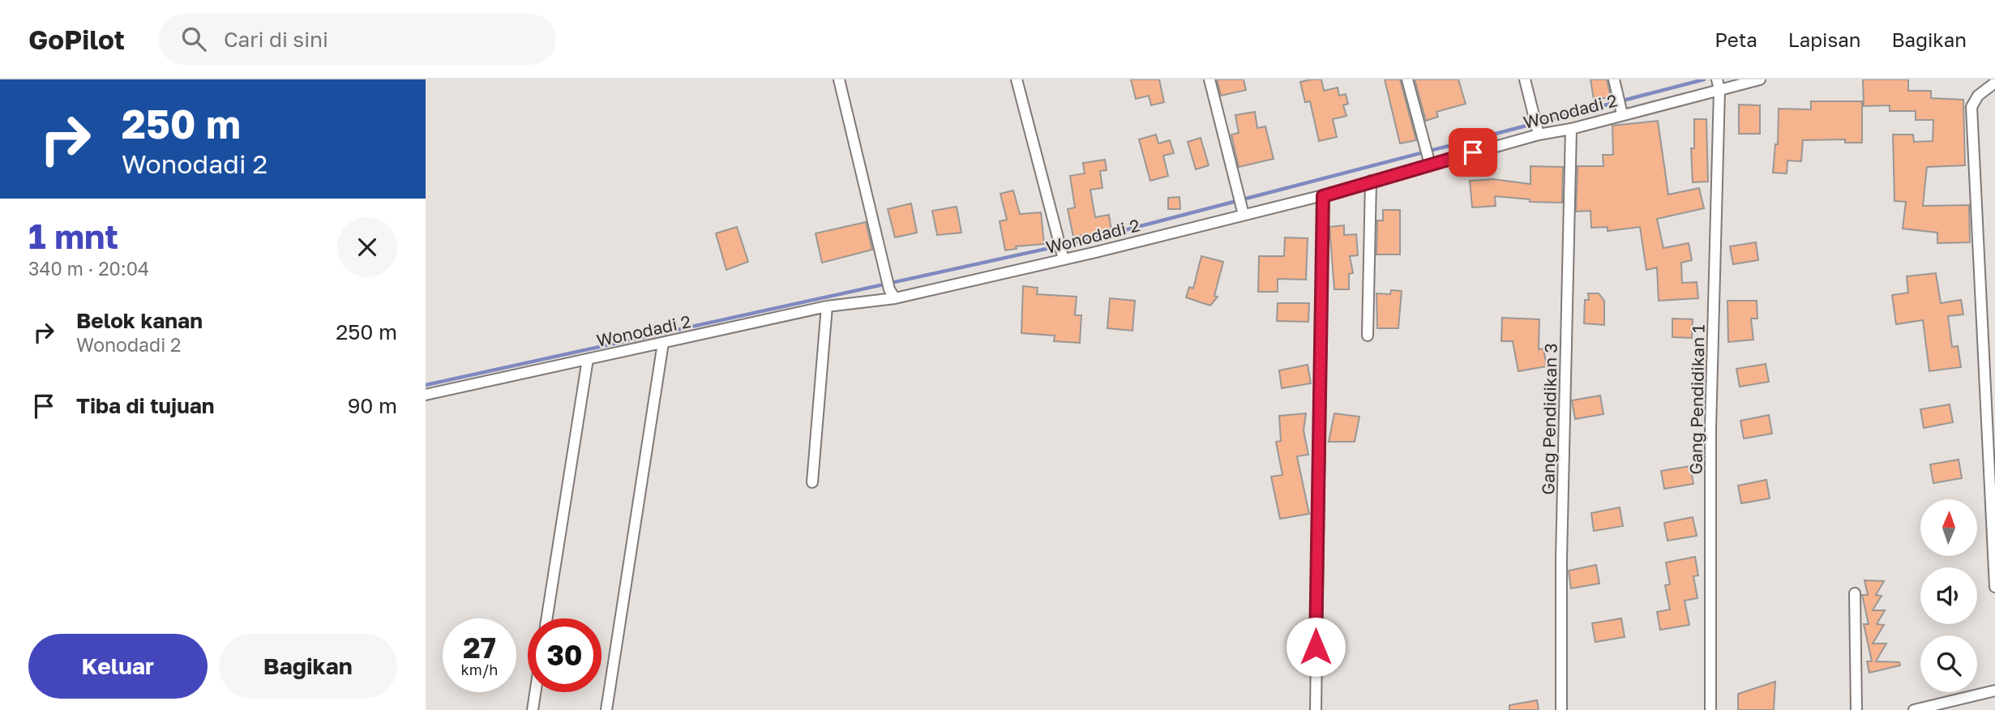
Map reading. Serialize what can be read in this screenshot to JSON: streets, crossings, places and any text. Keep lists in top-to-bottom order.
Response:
{
  "streets": {
    "street": ["Wonodadi 2", "Gang Pendidikan 1", "Gang Pendidikan 3"]
  },
  "crossings": [
    ["Wonodadi 2", "Gang Pendidikan 1"],
    ["Wonodadi 2", "Gang Pendidikan 3"]
  ],
  "north": "top",
  "page": {
    "header": "GoPilot",
    "search": "Cari di sini",
    "nav": ["Peta", "Lapisan", "Bagikan"],
    "turn": ["250 m", "Wonodadi 2"],
    "heading": ["1 mnt", "340 m · 20:04"],
    "list": [
      {
        "name": "Belok kanan",
        "note": "Wonodadi 2",
        "value": "250 m"
      },
      {
        "name": "Tiba di tujuan",
        "value": "90 m"
      }
    ],
    "speed": "27 km/h",
    "limit": "30",
    "buttons": ["Keluar", "Bagikan"]
  }
}
